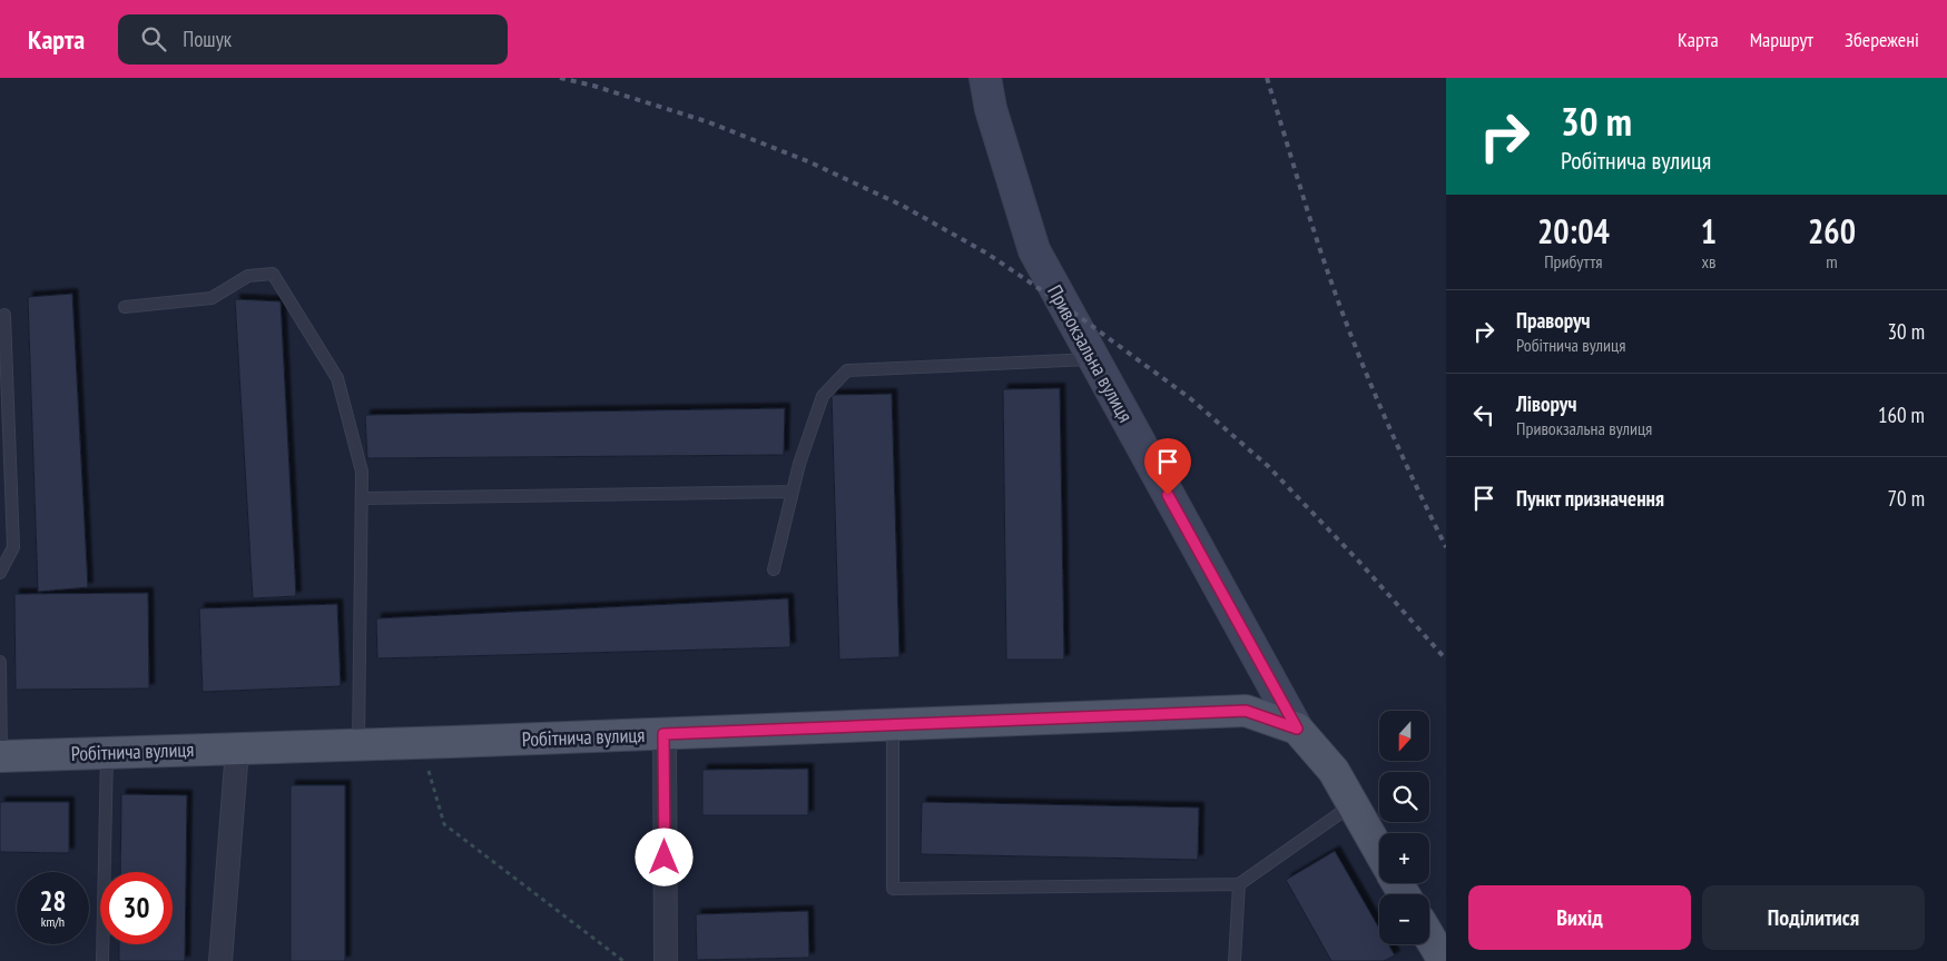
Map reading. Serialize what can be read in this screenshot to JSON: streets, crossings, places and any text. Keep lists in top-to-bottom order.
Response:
{
  "streets": {
    "main road": ["Привокзальна вулиця", "Робітнича вулиця"]
  },
  "crossings": [
    ["Привокзальна вулиця", "Робітнича вулиця"]
  ],
  "north": "bottom",
  "page": {
    "header": "Карта",
    "search": "Пошук",
    "nav": ["Карта", "Маршрут", "Збережені"],
    "turn": ["30 m", "Робітнича вулиця"],
    "eta": [
      "20:04",
      "Прибуття",
      "1",
      "хв",
      "260",
      "m"
    ],
    "list": [
      {
        "name": "Праворуч",
        "note": "Робітнича вулиця",
        "value": "30 m"
      },
      {
        "name": "Ліворуч",
        "note": "Привокзальна вулиця",
        "value": "160 m"
      },
      {
        "name": "Пункт призначення",
        "value": "70 m"
      }
    ],
    "map_buttons": ["+", "−"],
    "speed": "28 km/h",
    "limit": "30",
    "buttons": ["Вихід", "Поділитися"]
  }
}
